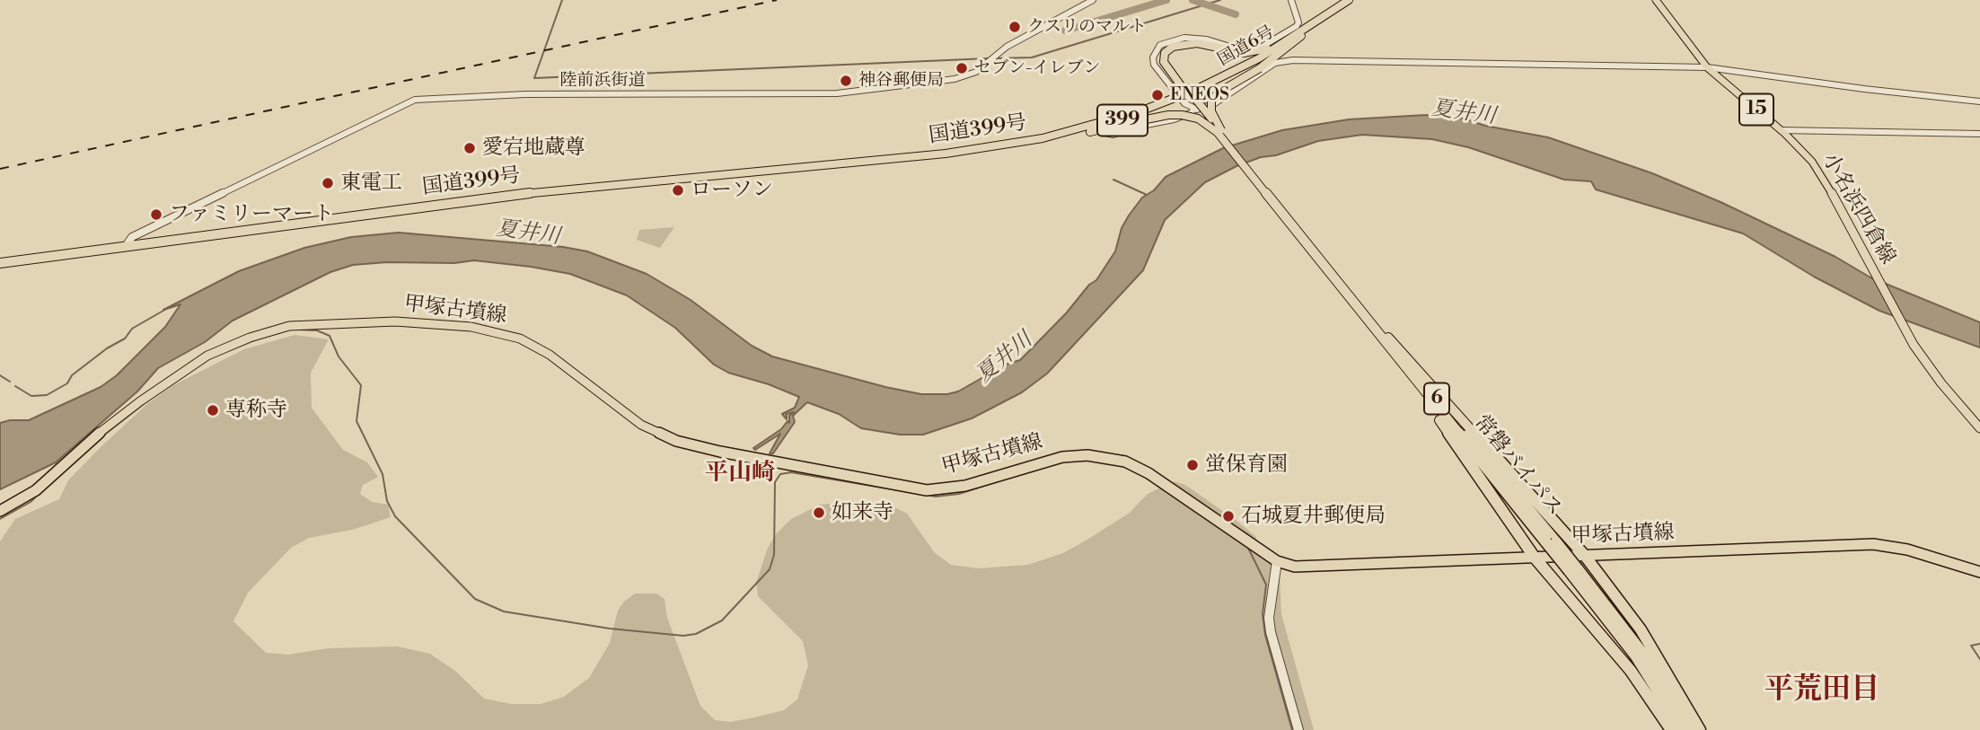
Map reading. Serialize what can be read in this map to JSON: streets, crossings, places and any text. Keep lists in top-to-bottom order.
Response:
{
  "streets": {
    "highway": [
      "国道6号",
      "399",
      "国道399号",
      "6",
      "常磐バイパス"
    ],
    "main road": ["15", "小名浜四倉線", "甲塚古墳線"],
    "street": ["陸前浜街道"]
  },
  "crossings": [
    ["国道6号", "国道399号"],
    ["国道6号", "6"],
    ["国道6号", "常磐バイパス"],
    ["陸前浜街道", "国道399号"],
    ["国道399号", "6"],
    ["国道399号", "常磐バイパス"],
    ["6", "常磐バイパス"]
  ],
  "districts": ["平山崎", "平荒田目"],
  "water": ["夏井川"],
  "places": [
    "クスリのマルト",
    "セブン-イレブン",
    "神谷郵便局",
    "ENEOS",
    "愛宕地蔵尊",
    "東電工",
    "ローソン",
    "ファミリーマート",
    "専称寺",
    "蛍保育園",
    "如来寺",
    "石城夏井郵便局"
  ]
}
